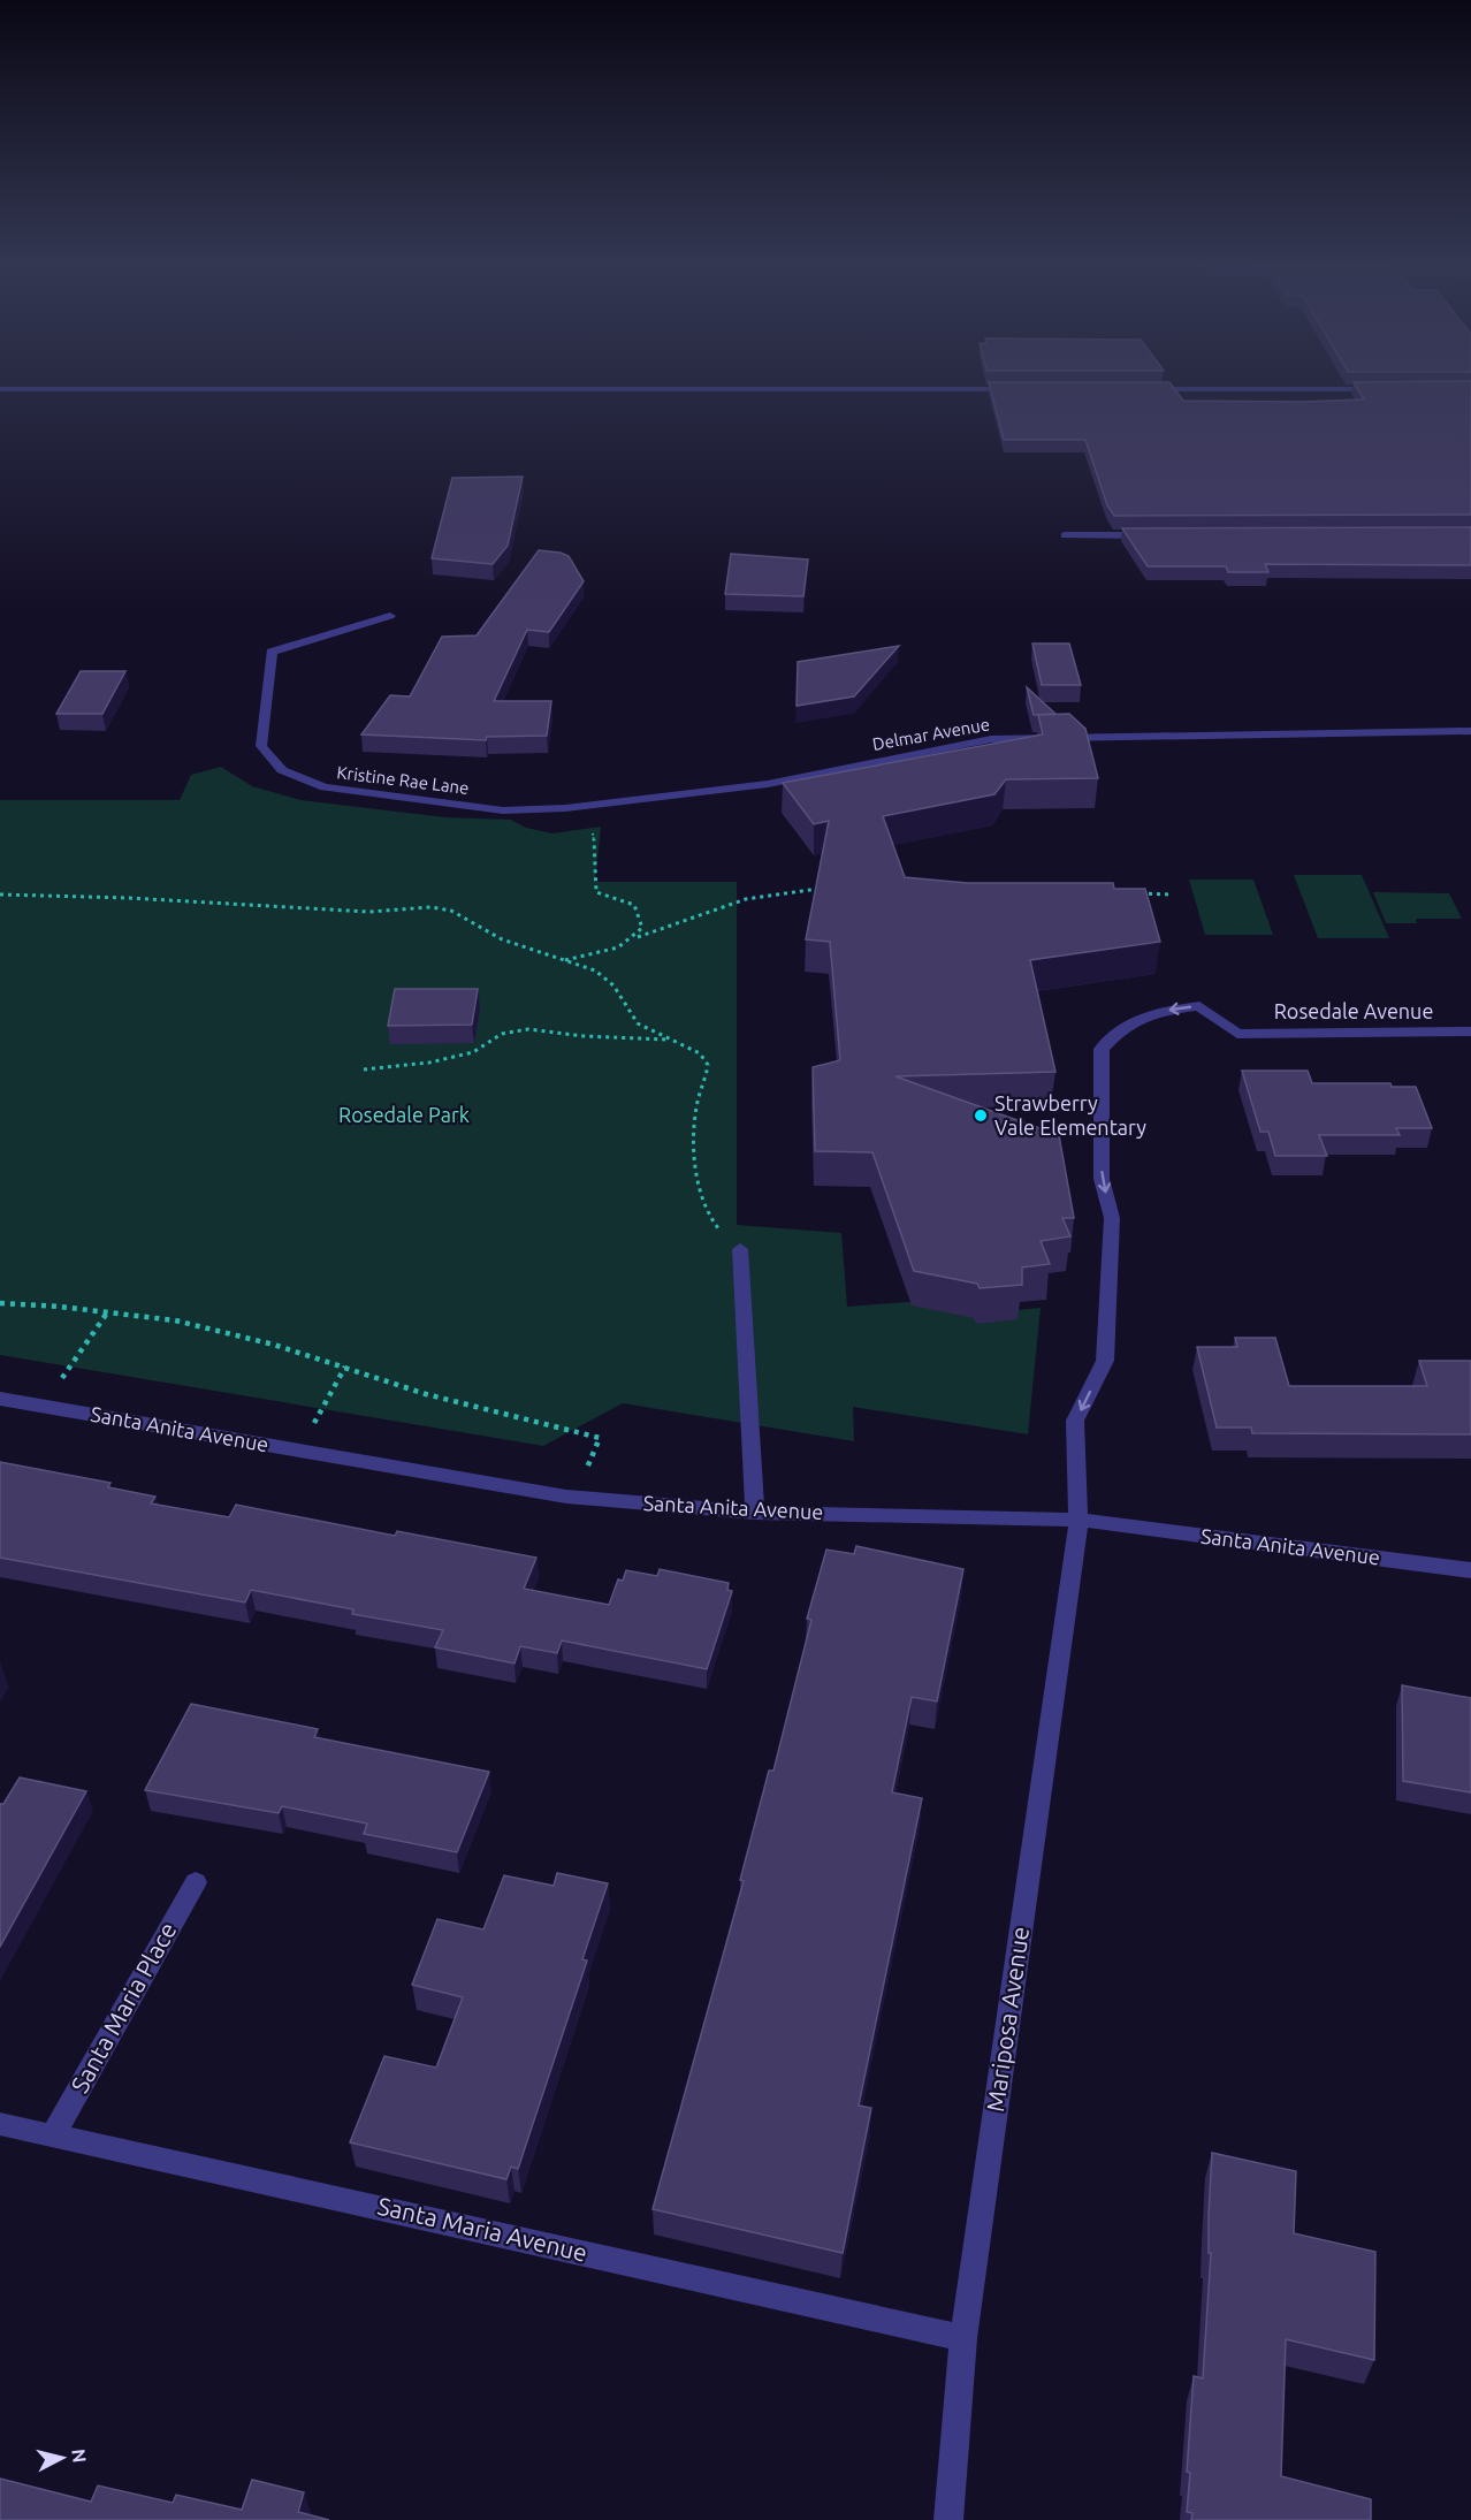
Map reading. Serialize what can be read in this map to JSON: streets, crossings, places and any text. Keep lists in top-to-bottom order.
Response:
{
  "streets": {
    "street": [
      "Delmar Avenue",
      "Kristine Rae Lane",
      "Rosedale Avenue",
      "Santa Anita Avenue",
      "Santa Maria Place",
      "Mariposa Avenue",
      "Santa Maria Avenue"
    ]
  },
  "crossings": [
    ["Delmar Avenue", "Kristine Rae Lane"],
    ["Rosedale Avenue", "Mariposa Avenue"],
    ["Santa Anita Avenue", "Mariposa Avenue"],
    ["Santa Maria Place", "Santa Maria Avenue"],
    ["Mariposa Avenue", "Santa Maria Avenue"]
  ],
  "parks": ["Rosedale Park"],
  "places": ["Strawberry Vale Elementary"],
  "north": "right"
}
